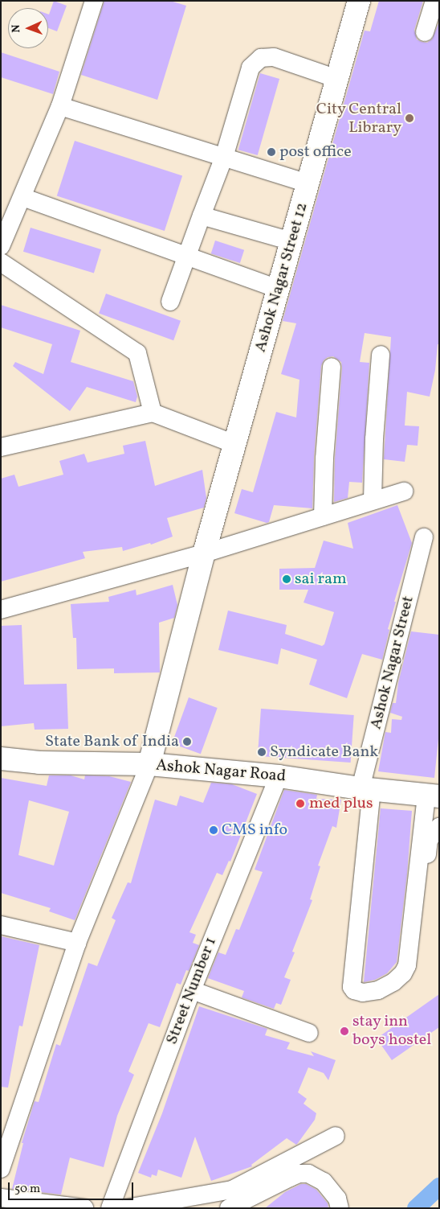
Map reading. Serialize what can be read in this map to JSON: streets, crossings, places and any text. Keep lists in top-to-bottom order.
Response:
{
  "streets": {
    "street": [
      "Ashok Nagar Street 12",
      "Ashok Nagar Street",
      "Ashok Nagar Road",
      "Street Number 1"
    ]
  },
  "crossings": [
    ["Ashok Nagar Street 12", "Ashok Nagar Road"],
    ["Ashok Nagar Street", "Ashok Nagar Road"],
    ["Ashok Nagar Road", "Street Number 1"]
  ],
  "places": [
    "City Central Library",
    "post office",
    "sai ram",
    "State Bank of India",
    "Syndicate Bank",
    "med plus",
    "CMS info",
    "stay inn boys hostel"
  ],
  "scale_bar": "50 m",
  "north": "left"
}
